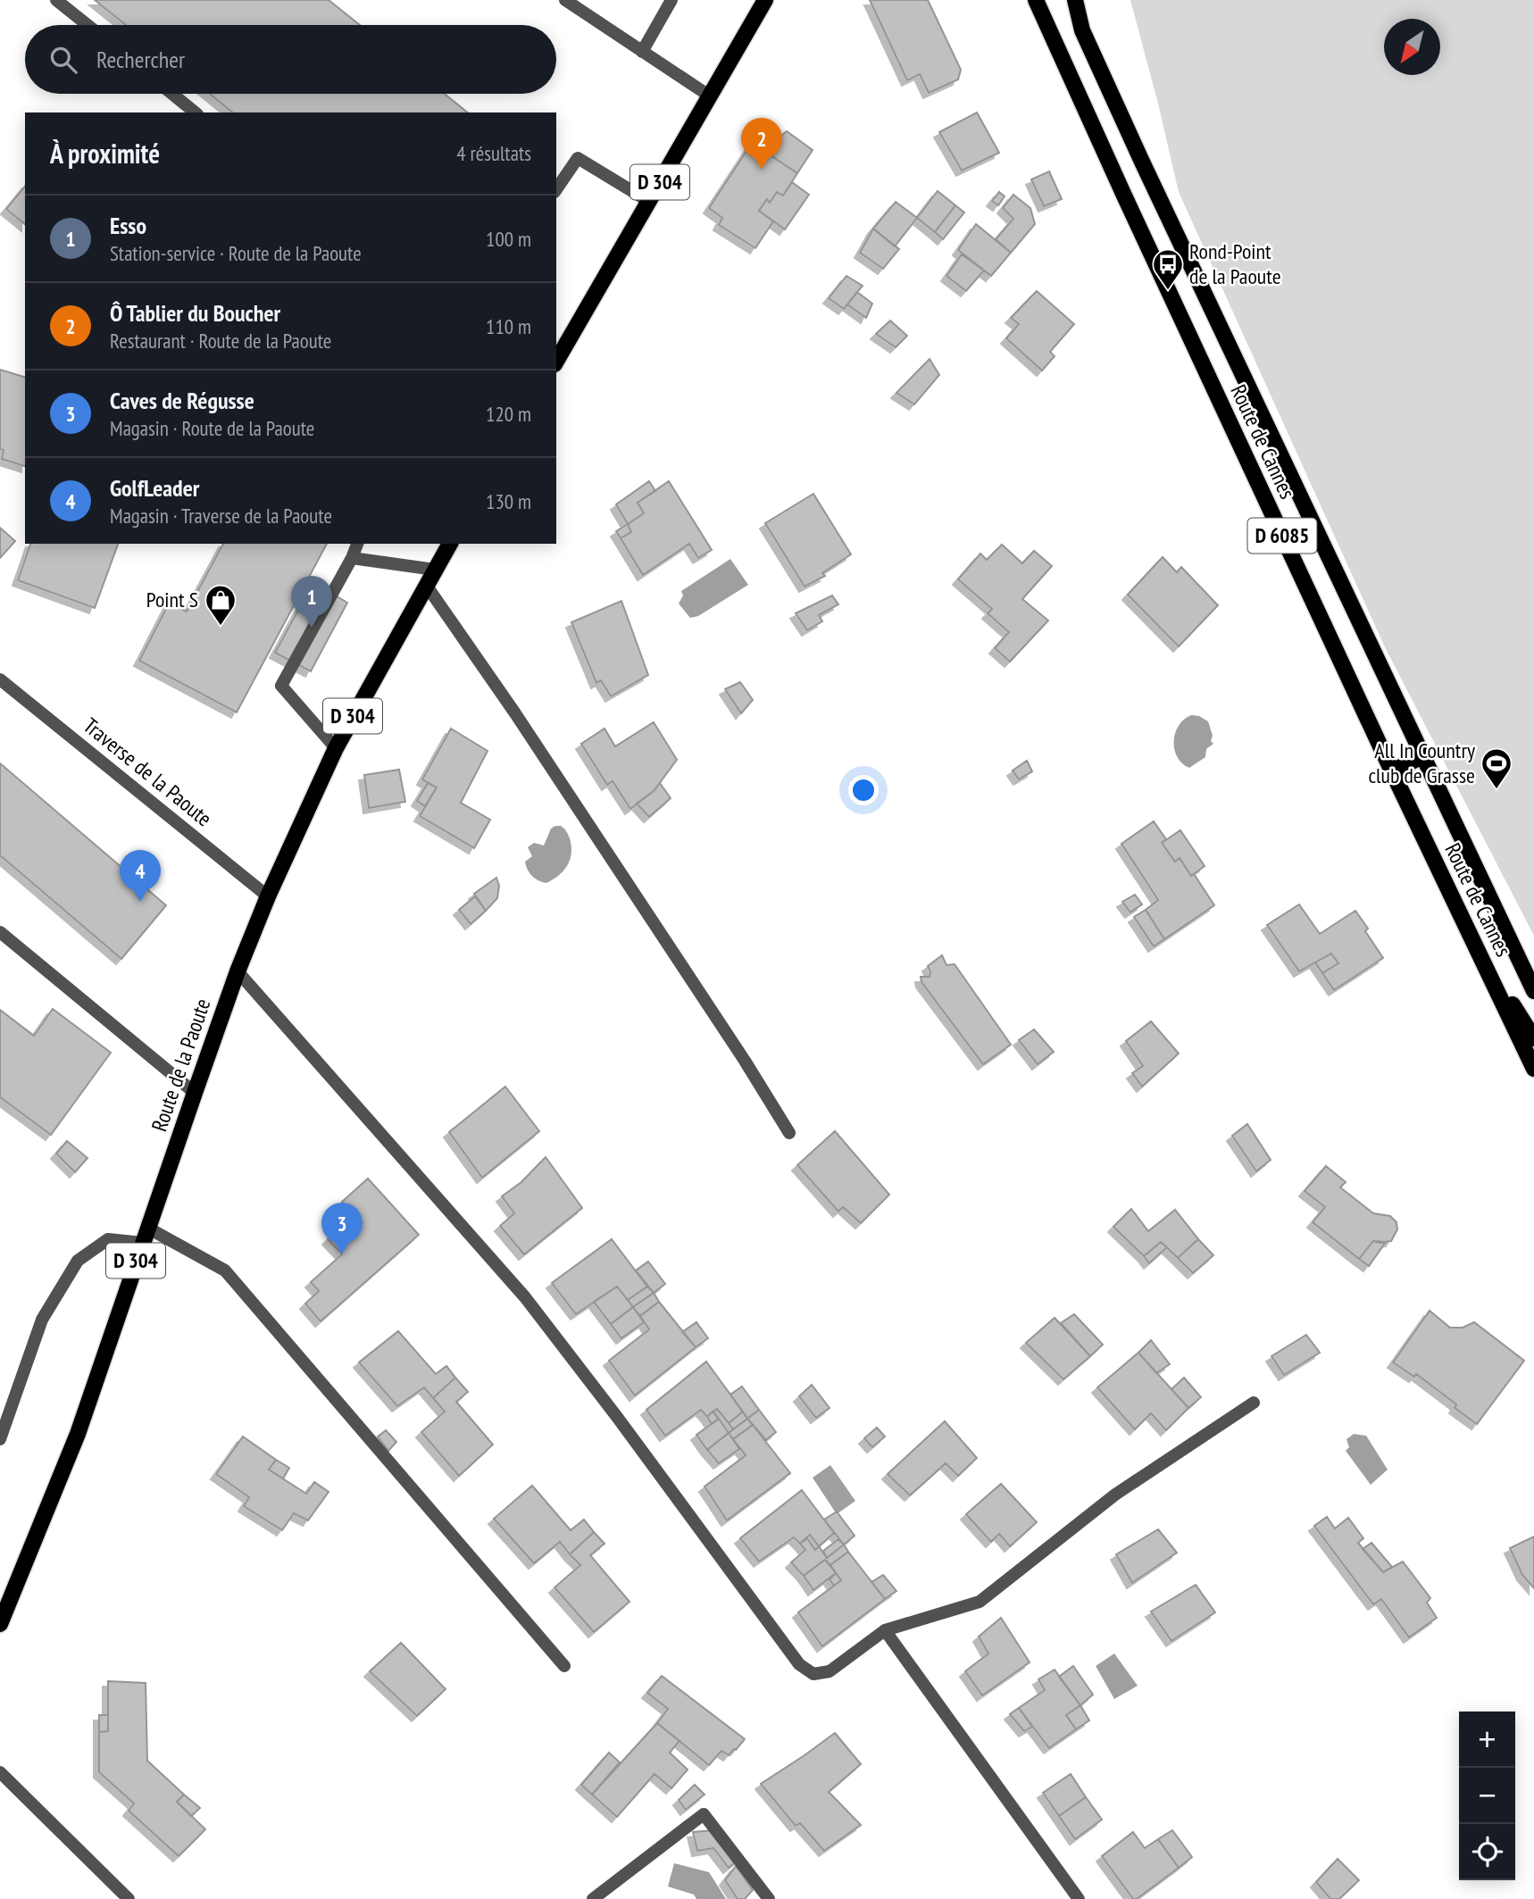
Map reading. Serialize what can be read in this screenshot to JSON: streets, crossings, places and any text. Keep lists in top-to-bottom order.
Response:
{
  "streets": {
    "main road": [
      "D 304",
      "Route de Cannes",
      "D 6085",
      "Route de la Paoute"
    ],
    "street": ["Traverse de la Paoute"]
  },
  "crossings": [
    ["Traverse de la Paoute", "Route de la Paoute"]
  ],
  "places": {
    "bus stop": ["Rond-Point de la Paoute"],
    "shop": ["Point S"],
    "sports": ["All In Country club de Grasse"]
  },
  "north": "bottom left",
  "page": {
    "search": "Rechercher",
    "heading": ["À proximité", "4 résultats"],
    "pins": [
      "2",
      "1",
      "4",
      "3"
    ],
    "list": [
      {
        "mark": "1",
        "name": "Esso",
        "note": "Station-service · Route de la Paoute",
        "value": "100 m"
      },
      {
        "mark": "2",
        "name": "Ô Tablier du Boucher",
        "note": "Restaurant · Route de la Paoute",
        "value": "110 m"
      },
      {
        "mark": "3",
        "name": "Caves de Régusse",
        "note": "Magasin · Route de la Paoute",
        "value": "120 m"
      },
      {
        "mark": "4",
        "name": "GolfLeader",
        "note": "Magasin · Traverse de la Paoute",
        "value": "130 m"
      }
    ],
    "map_buttons": ["+", "−"]
  }
}
